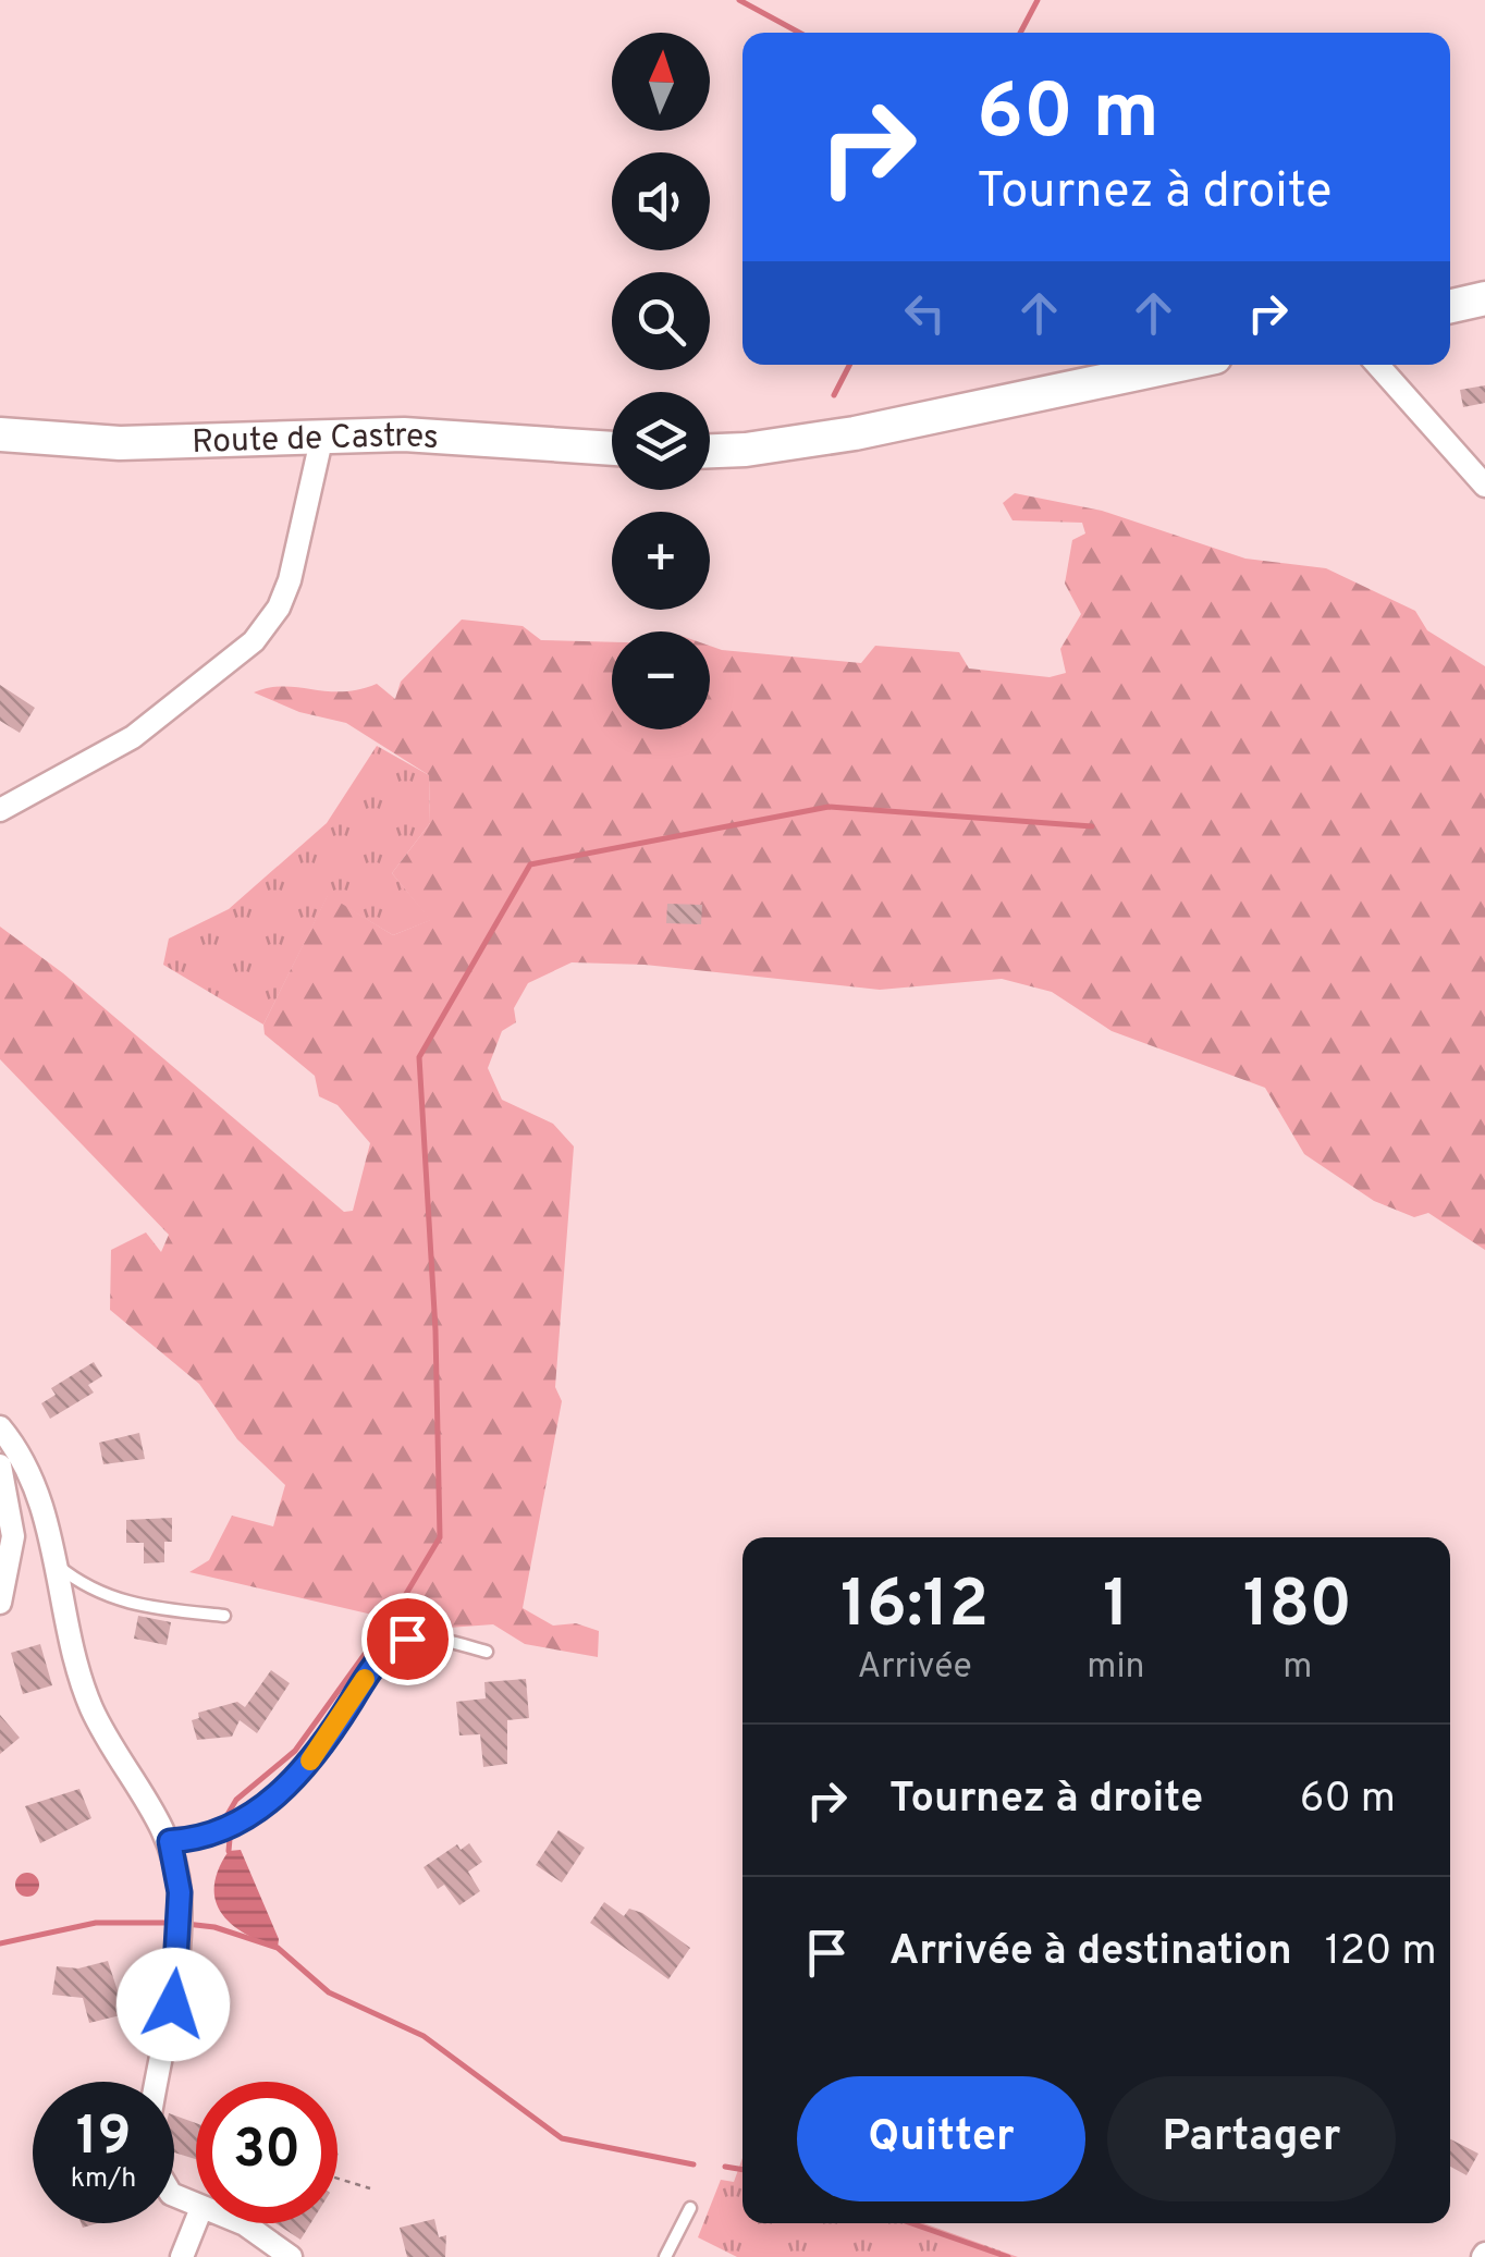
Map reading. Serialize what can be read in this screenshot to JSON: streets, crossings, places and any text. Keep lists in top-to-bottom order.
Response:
{
  "streets": {
    "main road": ["Route de Castres"]
  },
  "north": "top",
  "page": {
    "map_buttons": ["+", "−"],
    "turn": ["60 m", "Tournez à droite"],
    "eta": [
      "16:12",
      "Arrivée",
      "1",
      "min",
      "180",
      "m"
    ],
    "list": [
      {
        "name": "Tournez à droite",
        "value": "60 m"
      },
      {
        "name": "Arrivée à destination",
        "value": "120 m"
      }
    ],
    "buttons": ["Quitter", "Partager"],
    "speed": "19 km/h",
    "limit": "30"
  }
}
